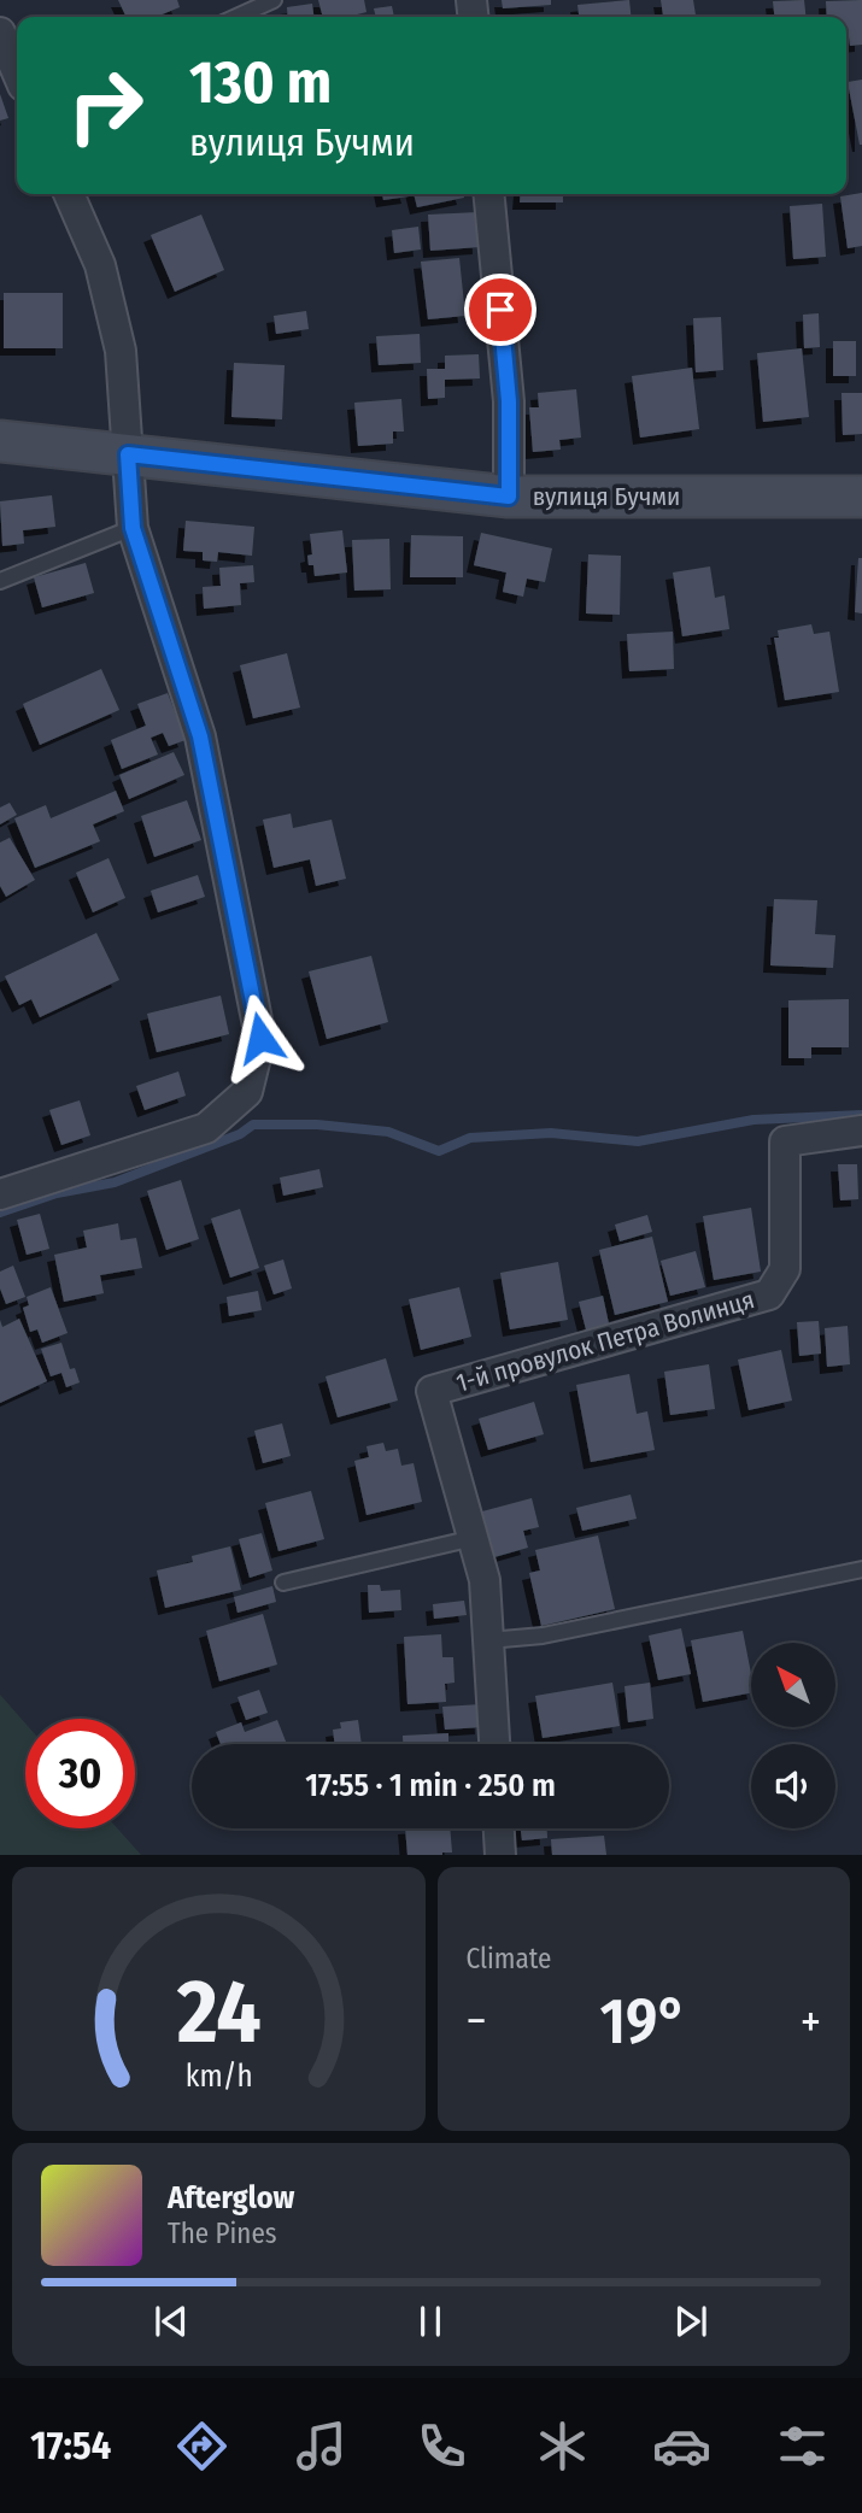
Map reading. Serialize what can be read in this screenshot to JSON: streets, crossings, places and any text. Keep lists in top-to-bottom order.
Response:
{
  "streets": {
    "street": ["вулиця Бучми", "1-й провулок Петра Волинця"]
  },
  "north": "top left",
  "page": {
    "turn": ["130 m", "вулиця Бучми"],
    "limit": "30",
    "trip": "17:55 · 1 min · 250 m",
    "tile": "Climate",
    "heat": ["−", "19°", "+"],
    "song": ["Afterglow", "The Pines"],
    "tabs": "17:54",
    "gauge": ["24", "km/h"]
  }
}
